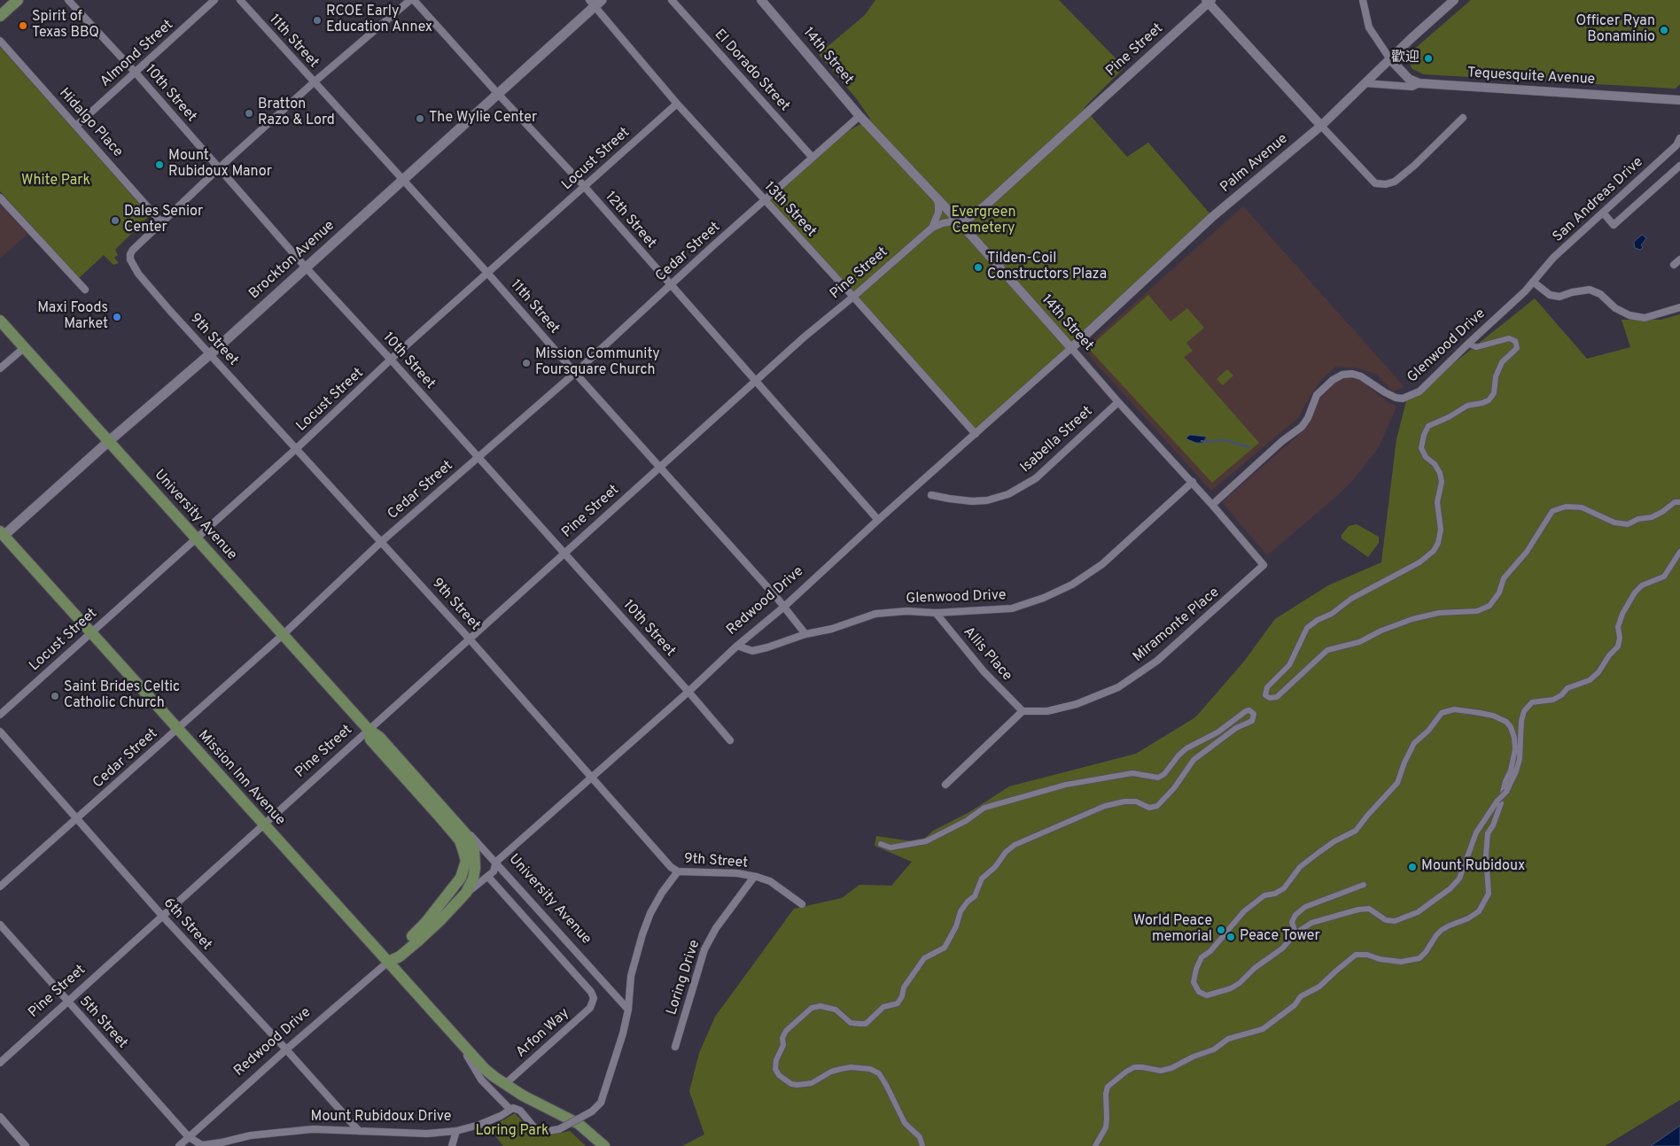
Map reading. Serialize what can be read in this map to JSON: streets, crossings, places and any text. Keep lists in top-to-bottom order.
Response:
{
  "streets": {
    "main road": [
      "Brockton Avenue",
      "University Avenue",
      "Redwood Drive",
      "Mission Inn Avenue"
    ],
    "street": [
      "11th Street",
      "Pine Street",
      "Almond Street",
      "14th Street",
      "El Dorado Street",
      "Tequesquite Avenue",
      "10th Street",
      "Hidalgo Place",
      "Locust Street",
      "Palm Avenue",
      "San Andreas Drive",
      "13th Street",
      "12th Street",
      "Cedar Street",
      "9th Street",
      "Glenwood Drive",
      "Isabella Street",
      "Miramonte Place",
      "Allis Place",
      "6th Street",
      "Loring Drive",
      "5th Street",
      "Arfon Way",
      "Mount Rubidoux Drive"
    ]
  },
  "crossings": [
    ["11th Street", "Pine Street"],
    ["11th Street", "Locust Street"],
    ["11th Street", "Cedar Street"],
    ["11th Street", "Brockton Avenue"],
    ["11th Street", "Glenwood Drive"],
    ["11th Street", "Redwood Drive"],
    ["Pine Street", "14th Street"],
    ["Pine Street", "10th Street"],
    ["Pine Street", "13th Street"],
    ["Pine Street", "12th Street"],
    ["Pine Street", "9th Street"],
    ["Pine Street", "University Avenue"],
    ["Pine Street", "Mission Inn Avenue"],
    ["Pine Street", "6th Street"],
    ["Pine Street", "5th Street"],
    ["Almond Street", "10th Street"],
    ["Almond Street", "Hidalgo Place"],
    ["14th Street", "Palm Avenue"],
    ["14th Street", "Cedar Street"],
    ["14th Street", "Glenwood Drive"],
    ["14th Street", "Isabella Street"],
    ["14th Street", "Redwood Drive"],
    ["14th Street", "Miramonte Place"],
    ["El Dorado Street", "Cedar Street"],
    ["10th Street", "Locust Street"],
    ["10th Street", "Cedar Street"],
    ["10th Street", "Brockton Avenue"],
    ["10th Street", "Redwood Drive"],
    ["Hidalgo Place", "9th Street"],
    ["Locust Street", "13th Street"],
    ["Locust Street", "12th Street"],
    ["Locust Street", "9th Street"],
    ["Locust Street", "University Avenue"],
    ["Locust Street", "Mission Inn Avenue"],
    ["Palm Avenue", "Redwood Drive"],
    ["San Andreas Drive", "Glenwood Drive"],
    ["13th Street", "Cedar Street"],
    ["13th Street", "Brockton Avenue"],
    ["13th Street", "Redwood Drive"],
    ["12th Street", "Cedar Street"],
    ["12th Street", "Brockton Avenue"],
    ["12th Street", "Redwood Drive"],
    ["Cedar Street", "9th Street"],
    ["Cedar Street", "University Avenue"],
    ["Cedar Street", "Mission Inn Avenue"],
    ["Cedar Street", "6th Street"],
    ["Brockton Avenue", "9th Street"],
    ["Brockton Avenue", "University Avenue"],
    ["Brockton Avenue", "Mission Inn Avenue"],
    ["9th Street", "Redwood Drive"],
    ["9th Street", "Loring Drive"],
    ["Glenwood Drive", "Redwood Drive"],
    ["Glenwood Drive", "Allis Place"],
    ["University Avenue", "Redwood Drive"],
    ["University Avenue", "Arfon Way"],
    ["Redwood Drive", "Mission Inn Avenue"],
    ["Redwood Drive", "6th Street"],
    ["Redwood Drive", "5th Street"],
    ["Redwood Drive", "Mount Rubidoux Drive"],
    ["Miramonte Place", "Allis Place"],
    ["Mission Inn Avenue", "Arfon Way"],
    ["Mission Inn Avenue", "Mount Rubidoux Drive"],
    ["6th Street", "Mount Rubidoux Drive"],
    ["5th Street", "Mount Rubidoux Drive"]
  ],
  "parks": ["White Park", "Evergreen Cemetery", "Loring Park"],
  "places": [
    "RCOE Early Education Annex",
    "Spirit of Texas BBQ",
    "Officer Ryan Bonaminio",
    "歡迎",
    "Bratton Razo & Lord",
    "The Wylie Center",
    "Mount Rubidoux Manor",
    "Dales Senior Center",
    "Tilden-Coil Constructors Plaza",
    "Maxi Foods Market",
    "Mission Community Foursquare Church",
    "Saint Brides Celtic Catholic Church",
    "Mount Rubidoux",
    "World Peace memorial",
    "Peace Tower"
  ]
}
